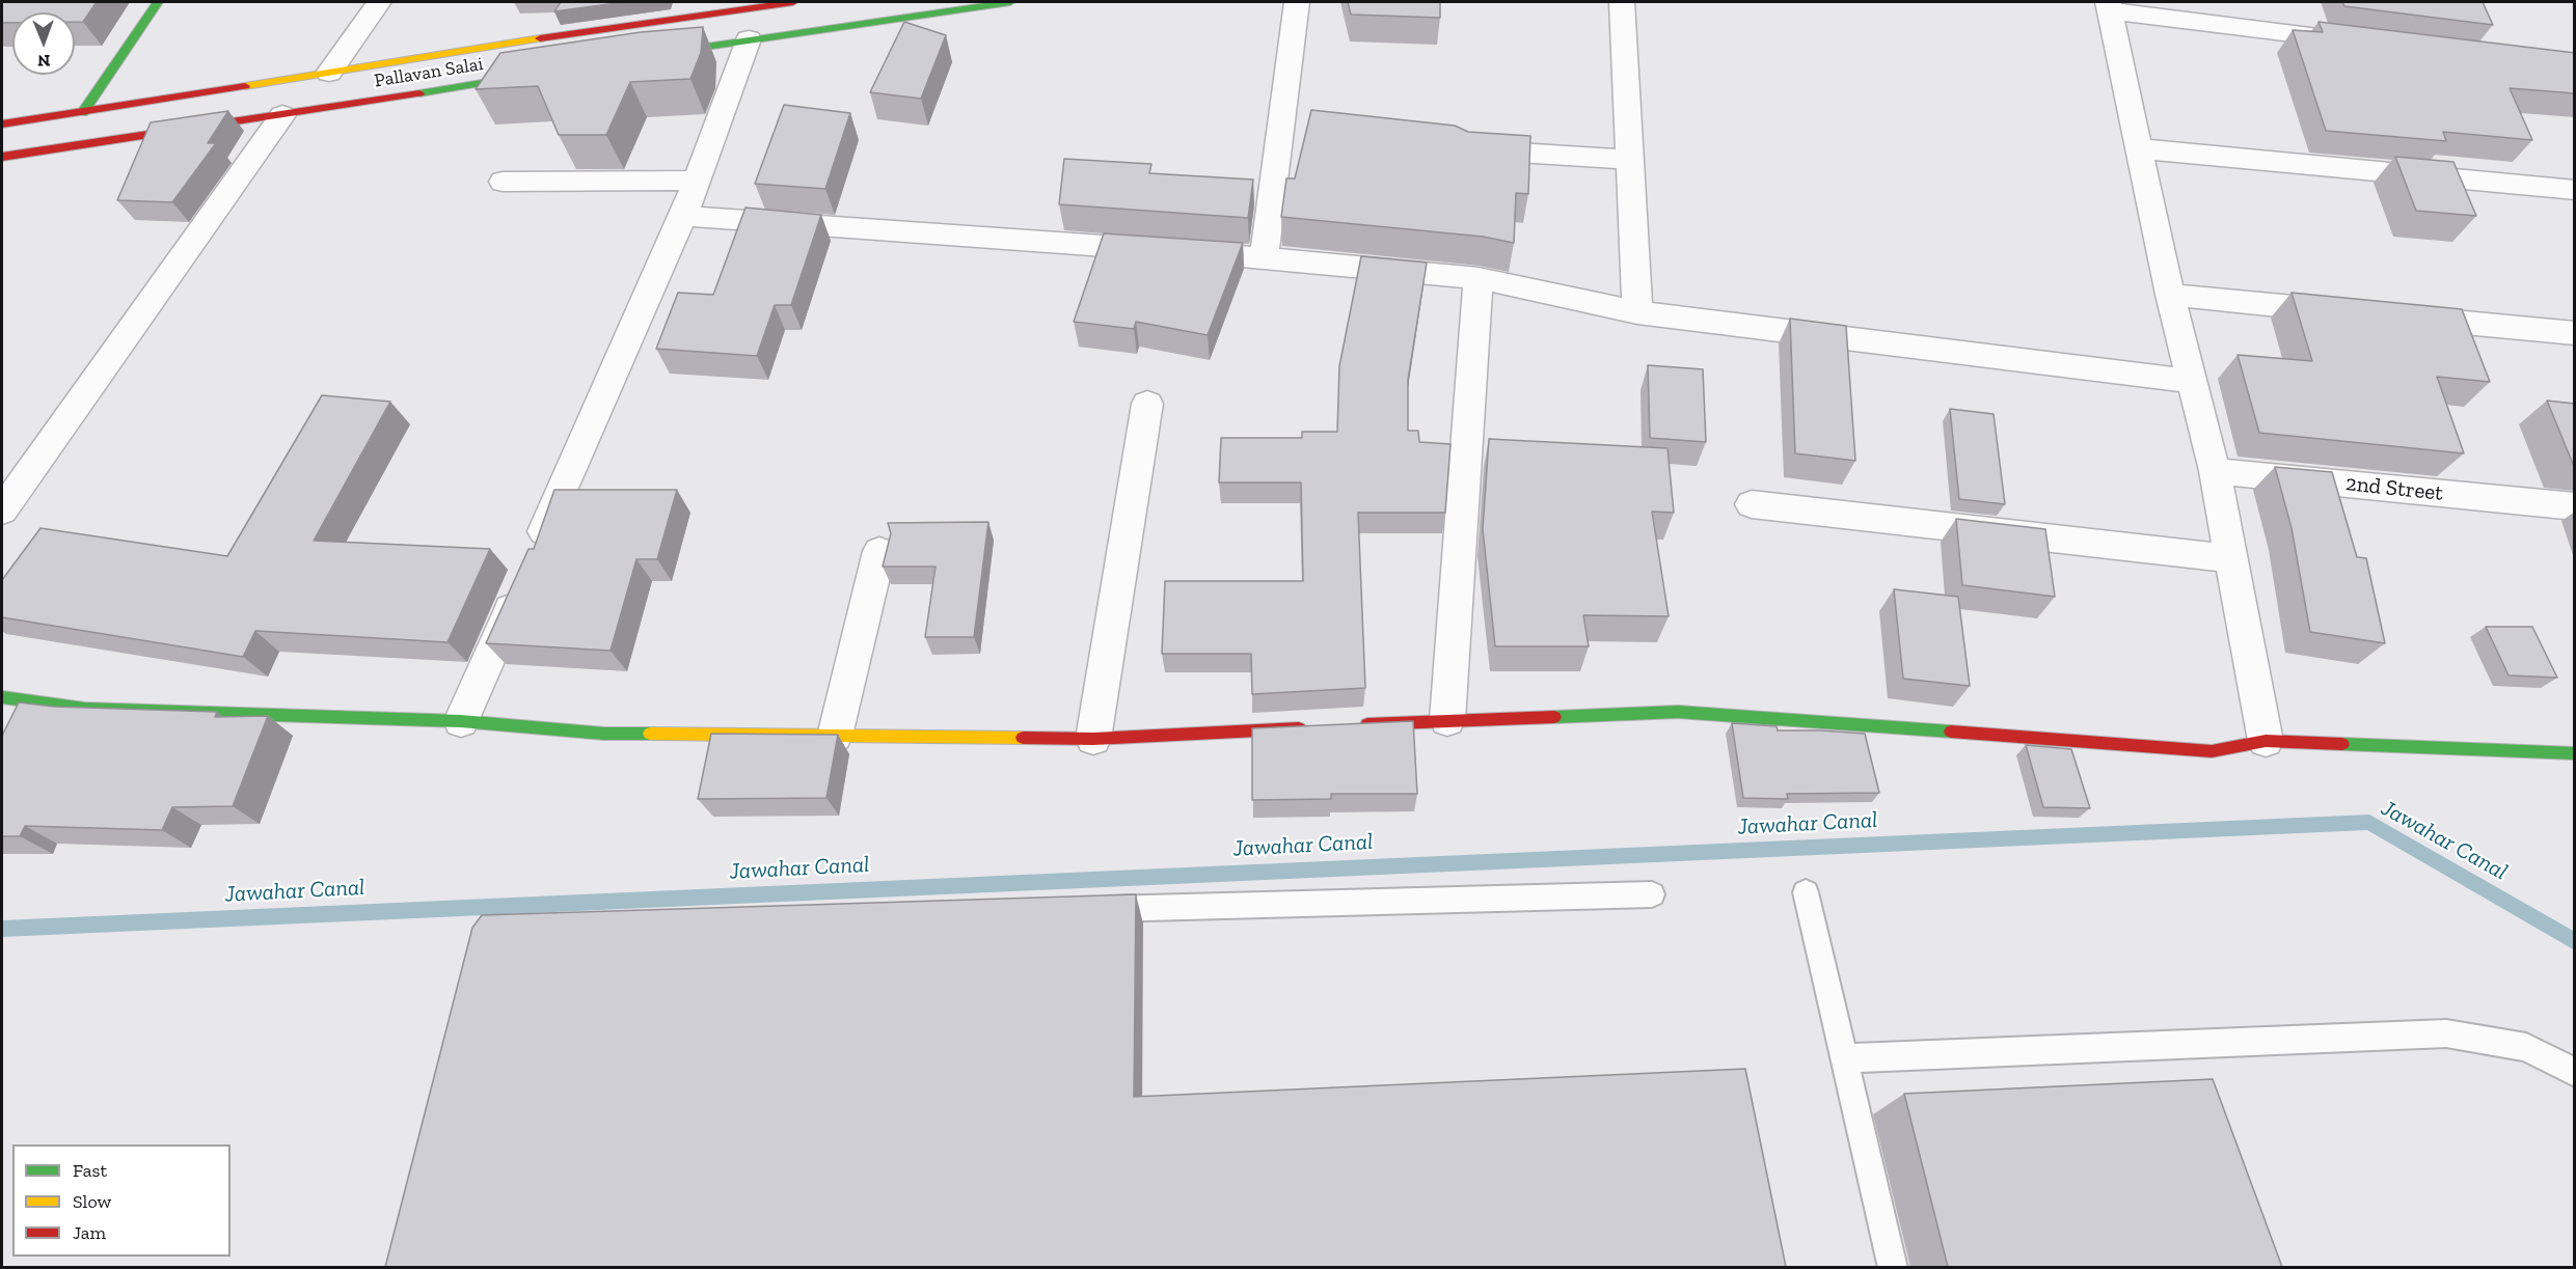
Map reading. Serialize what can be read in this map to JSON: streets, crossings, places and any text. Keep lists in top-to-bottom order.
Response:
{
  "streets": {
    "street": ["Pallavan Salai", "2nd Street"]
  },
  "water": ["Jawahar Canal"],
  "legend": ["Fast", "Slow", "Jam"],
  "north": "bottom"
}
